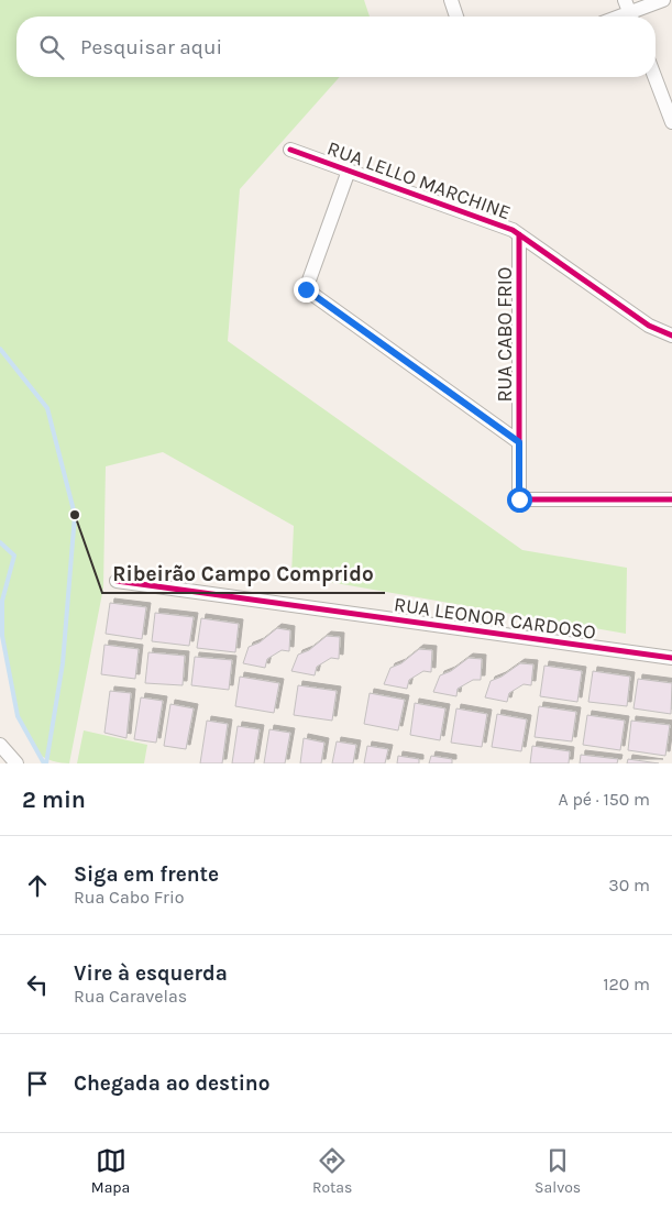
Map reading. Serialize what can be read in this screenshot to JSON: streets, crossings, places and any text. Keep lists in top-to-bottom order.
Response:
{
  "streets": {
    "street": ["RUA LELLO MARCHINE", "RUA CABO FRIO", "RUA LEONOR CARDOSO"]
  },
  "crossings": [
    ["RUA LELLO MARCHINE", "RUA CABO FRIO"]
  ],
  "places": ["Ribeirão Campo Comprido"],
  "page": {
    "search": "Pesquisar aqui",
    "heading": ["2 min", "A pé · 150 m"],
    "list": [
      ["Siga em frente", "Rua Cabo Frio", "30 m"],
      ["Vire à esquerda", "Rua Caravelas", "120 m"],
      "Chegada ao destino"
    ],
    "nav": ["Mapa", "Rotas", "Salvos"]
  }
}
